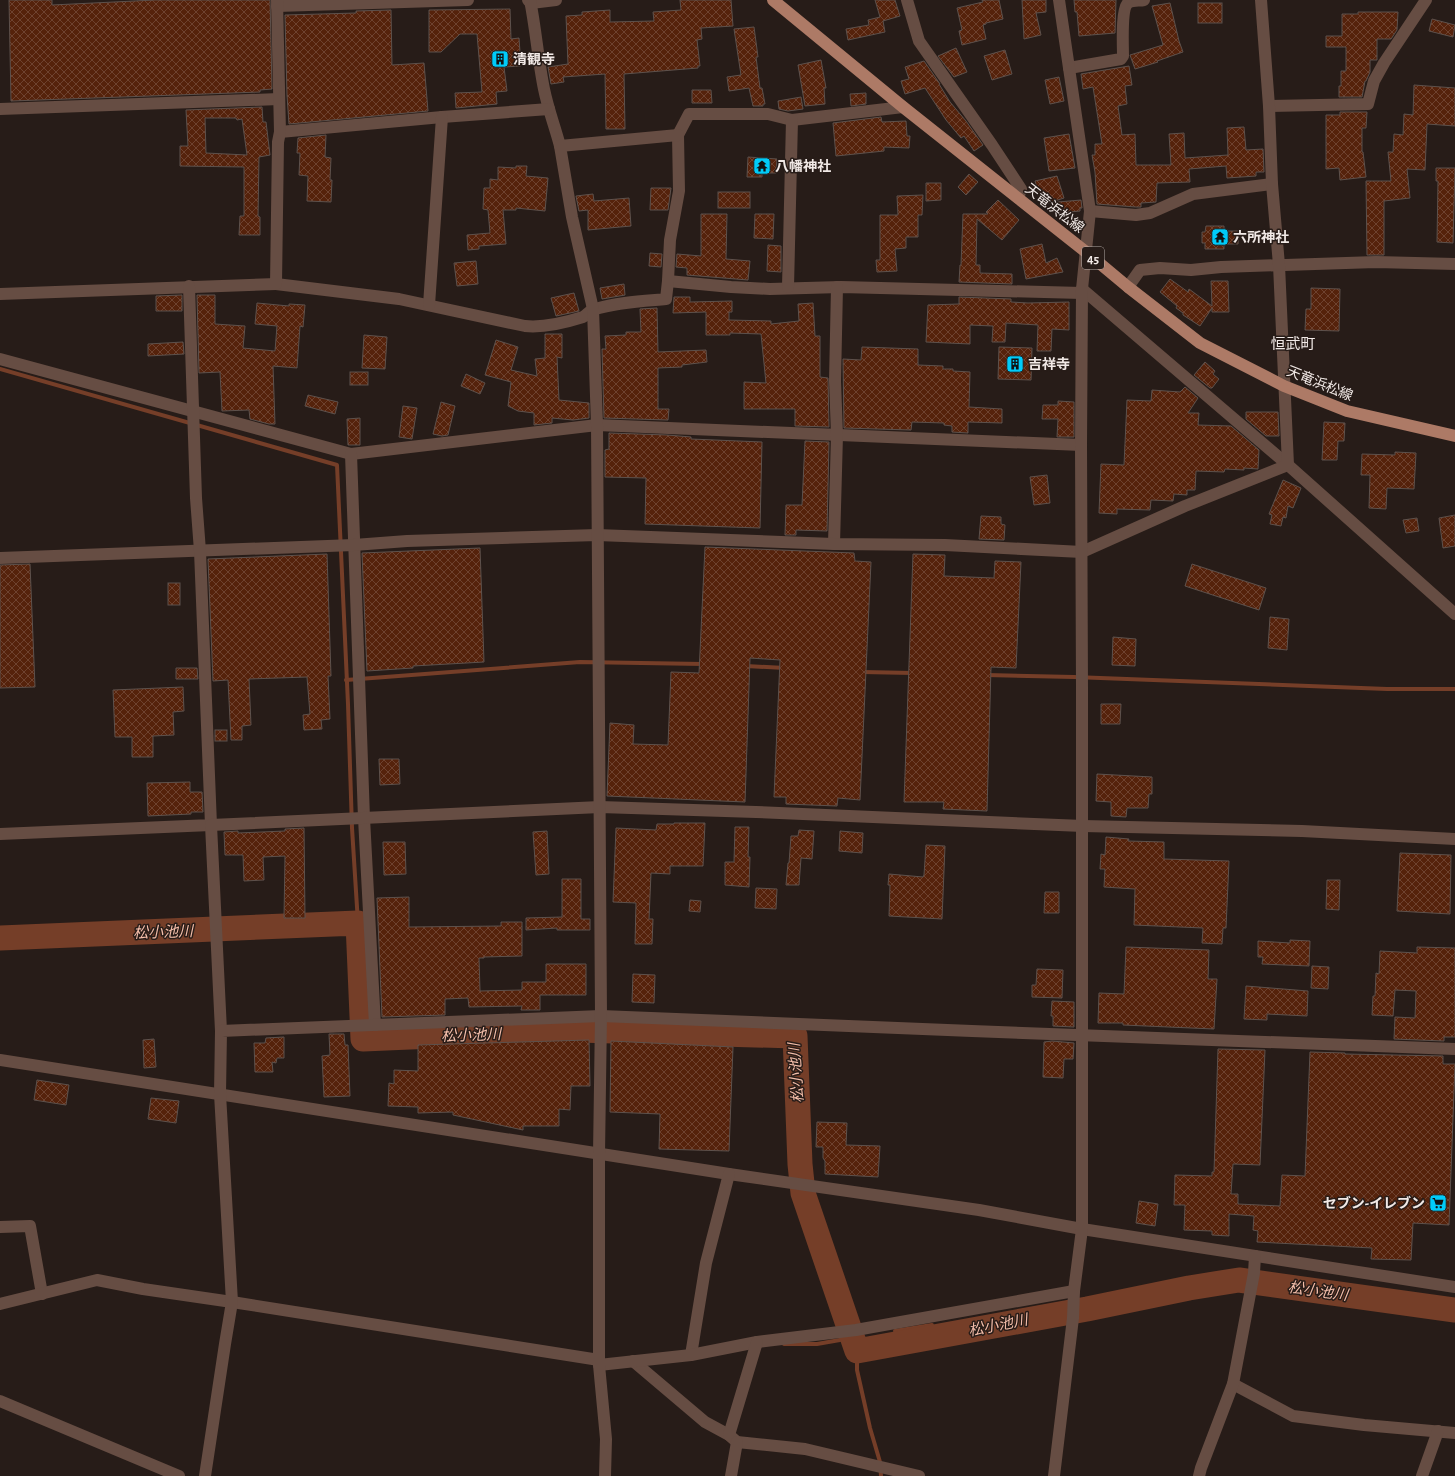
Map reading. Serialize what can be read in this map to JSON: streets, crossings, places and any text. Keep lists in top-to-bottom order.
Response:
{
  "streets": {
    "main road": ["天竜浜松線", "45"]
  },
  "districts": ["恒武町"],
  "water": ["松小池川"],
  "places": {
    "building": ["清観寺", "吉祥寺"],
    "temple": ["八幡神社", "六所神社"],
    "supermarket": ["セブン-イレブン"]
  }
}
